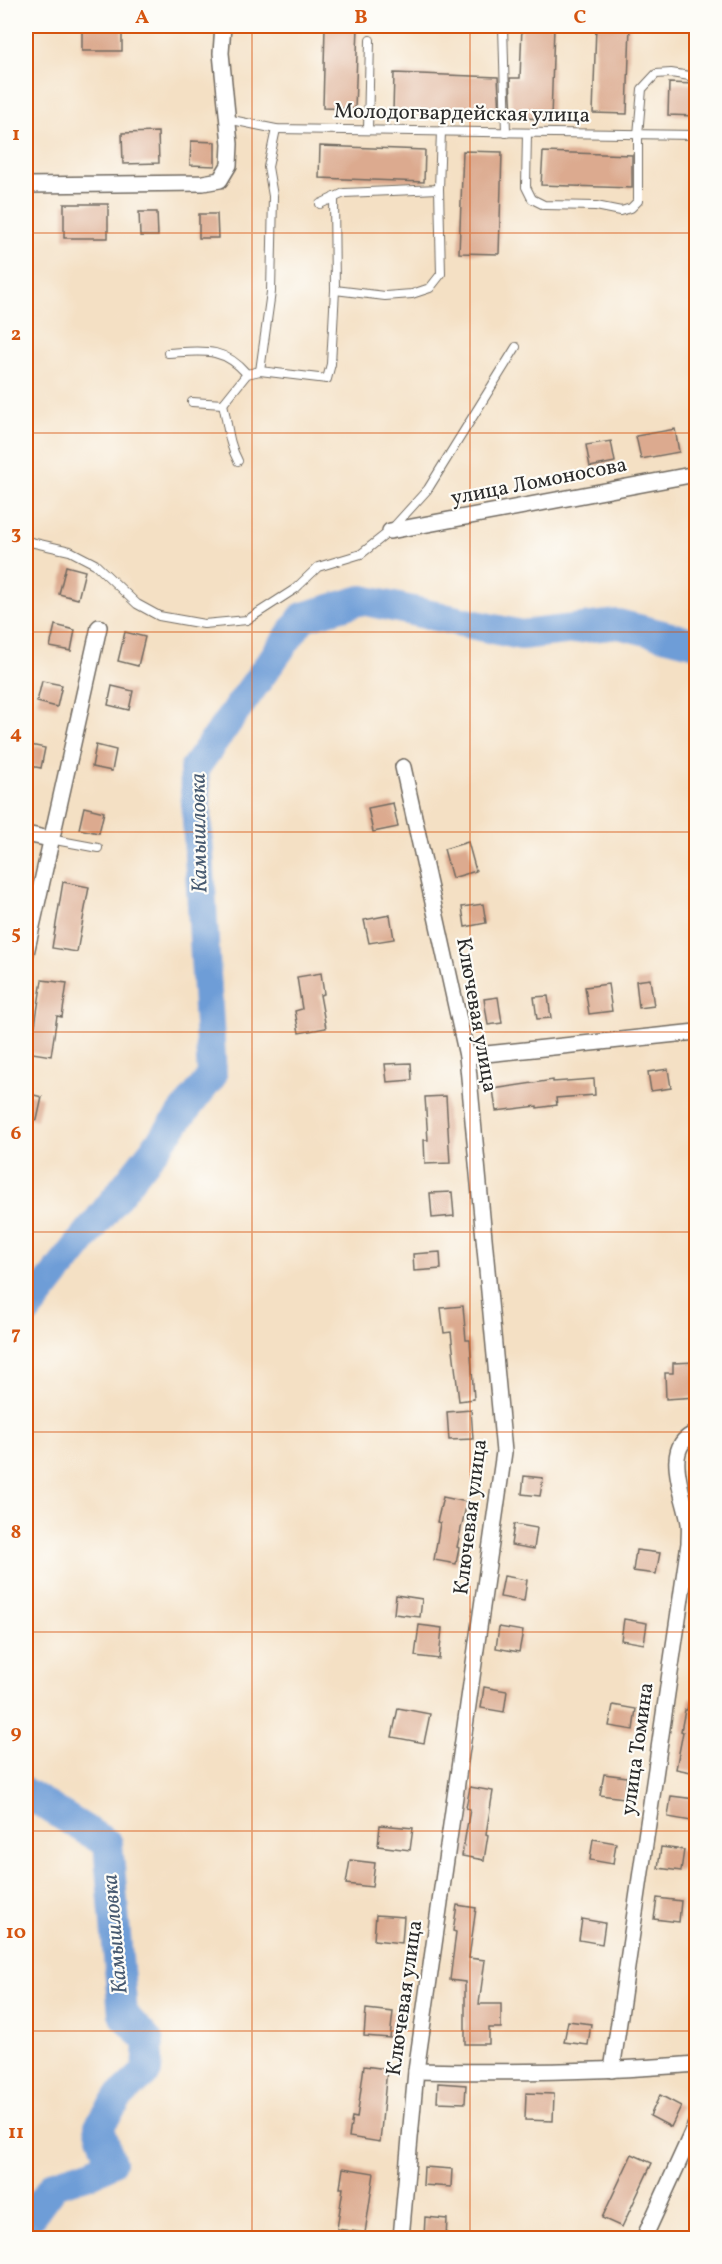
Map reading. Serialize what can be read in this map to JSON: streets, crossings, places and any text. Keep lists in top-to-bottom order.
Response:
{
  "streets": {
    "street": ["улица Ломоносова", "Ключевая улица", "улица Томина"],
    "lane": ["Молодогвардейская улица"]
  },
  "water": ["Камышловка"],
  "grid": {
    "columns": ["A", "B", "C"],
    "rows": [
      "1",
      "2",
      "3",
      "4",
      "5",
      "6",
      "7",
      "8",
      "9",
      "10",
      "11"
    ]
  }
}
